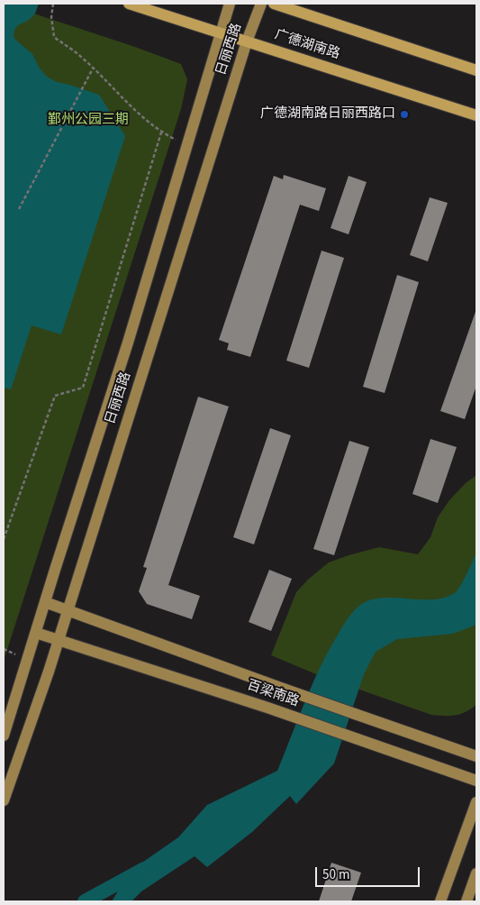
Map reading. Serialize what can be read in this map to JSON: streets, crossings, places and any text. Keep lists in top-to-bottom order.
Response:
{
  "streets": {
    "main road": ["广德湖南路", "日丽西路", "百梁南路"]
  },
  "crossings": [
    ["广德湖南路", "日丽西路"],
    ["日丽西路", "百梁南路"]
  ],
  "parks": ["鄞州公园三期"],
  "places": ["广德湖南路日丽西路口"],
  "scale_bar": "50 m"
}
